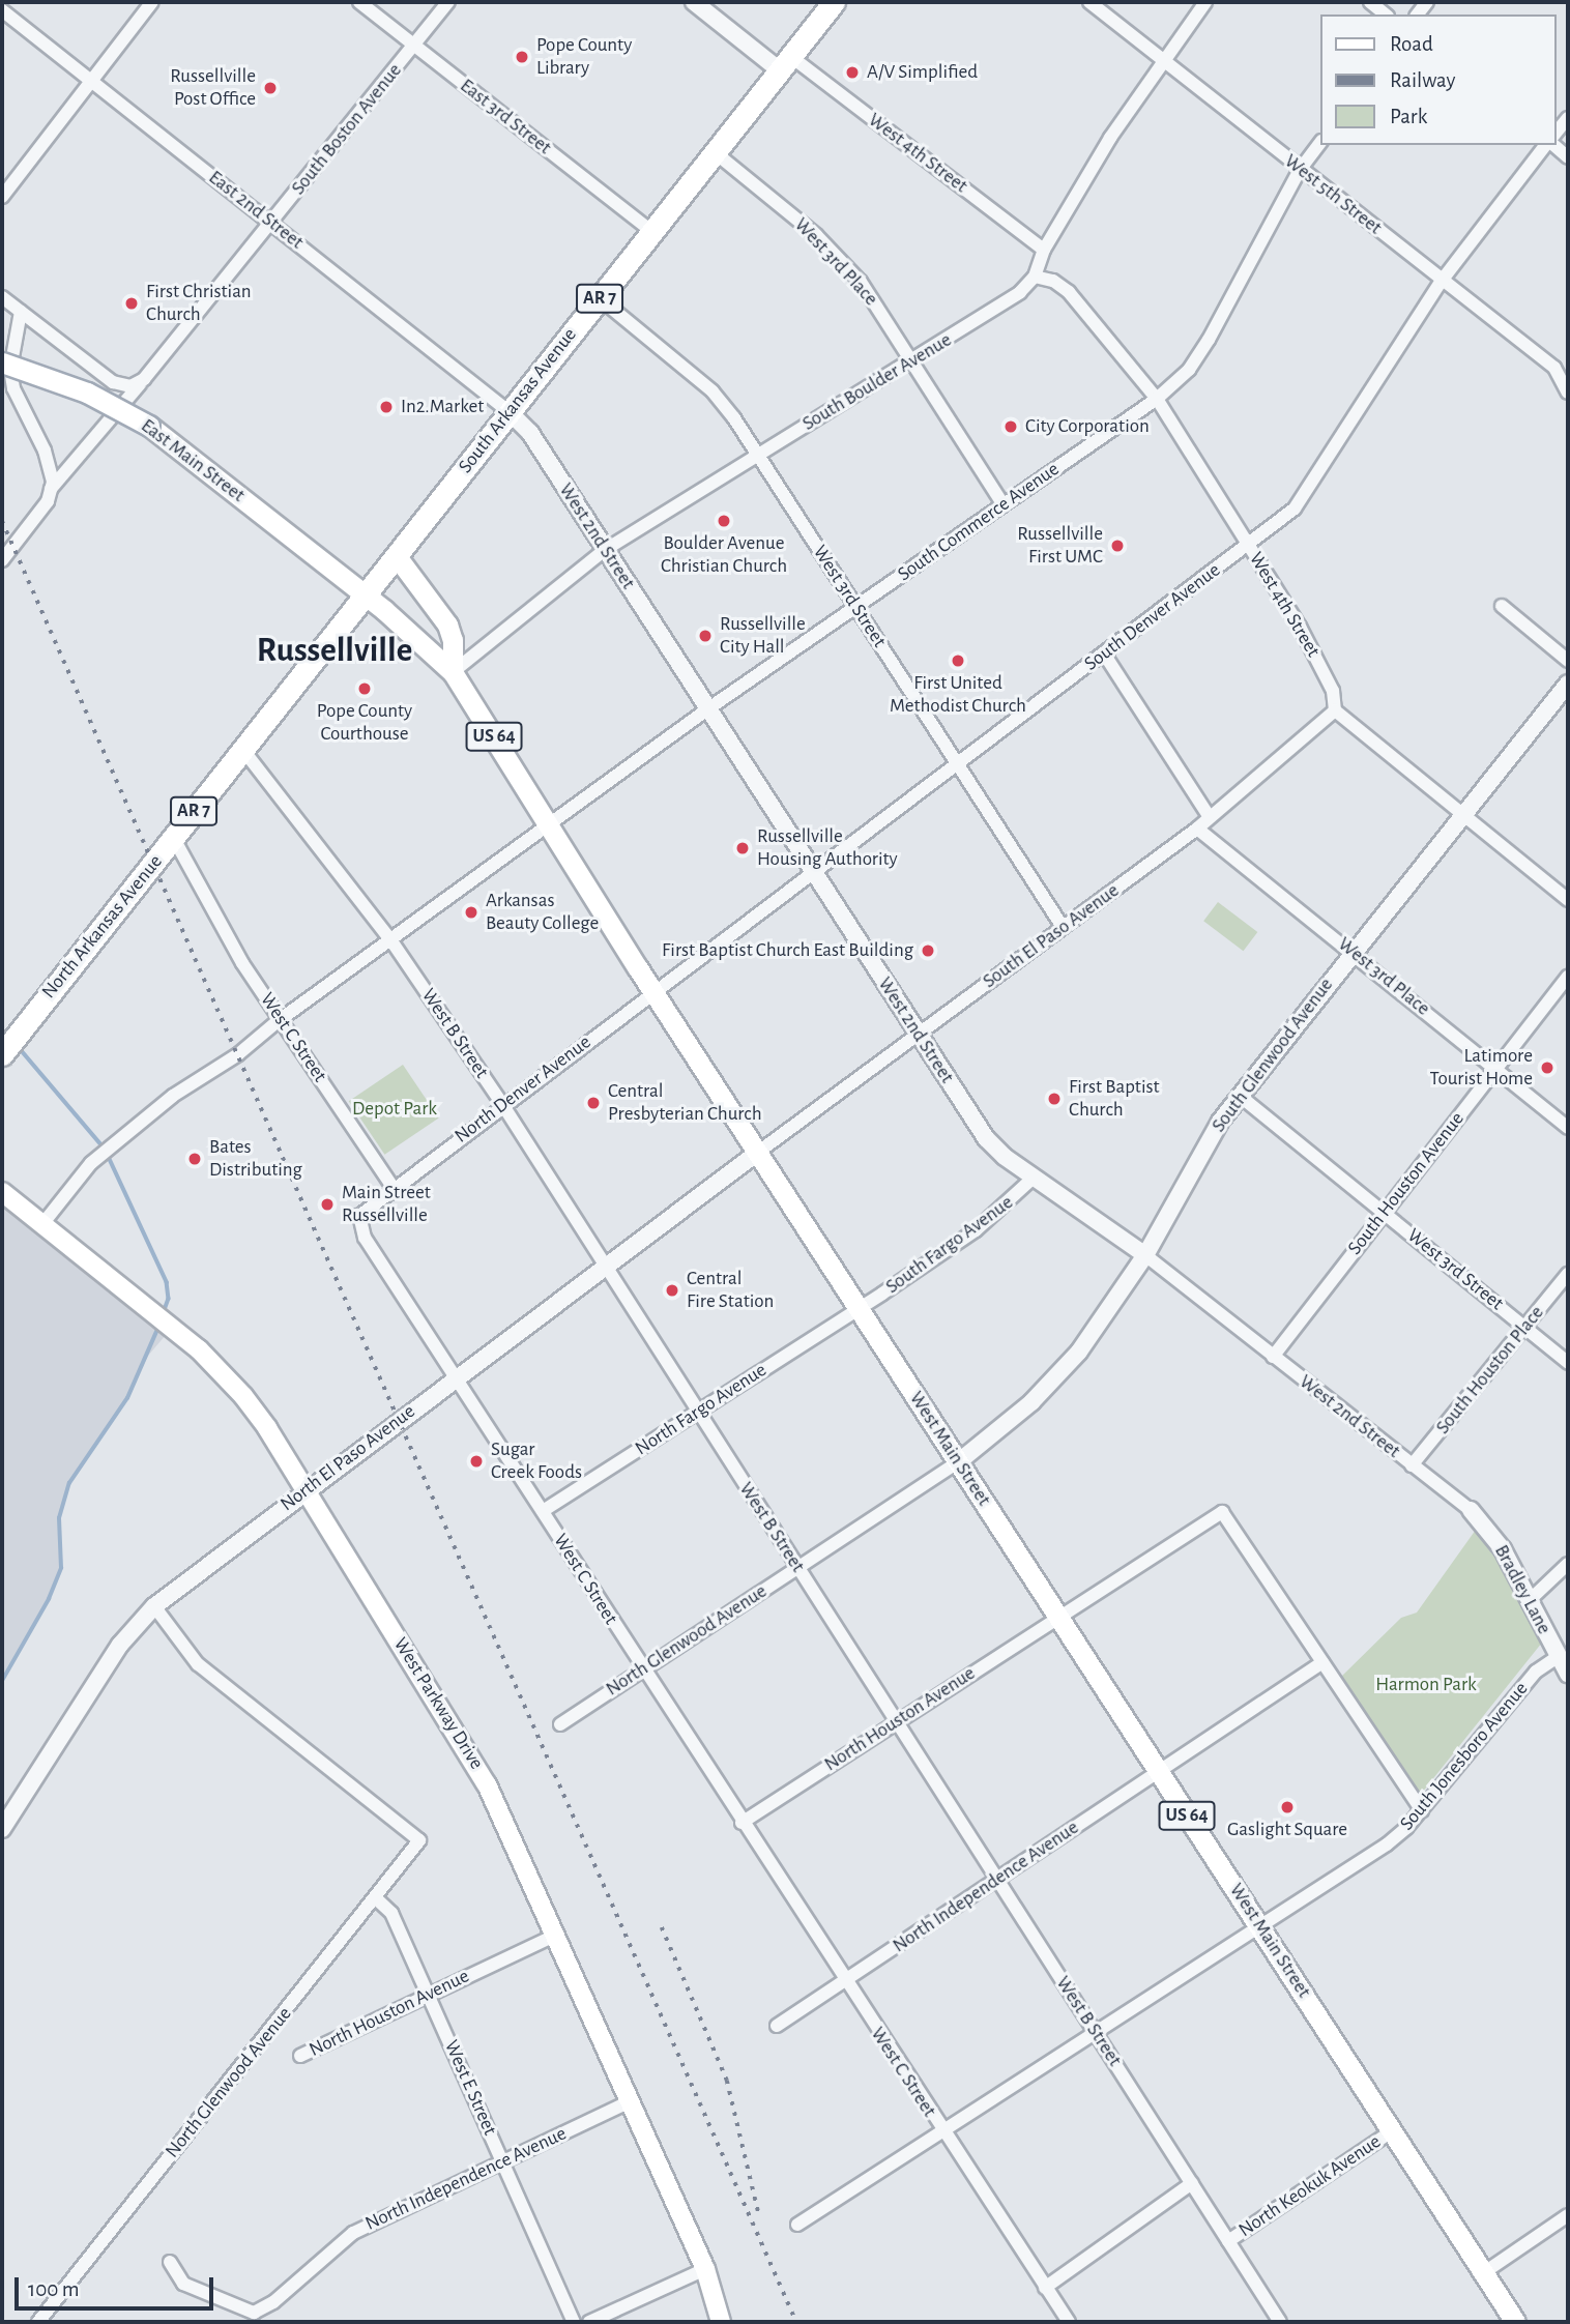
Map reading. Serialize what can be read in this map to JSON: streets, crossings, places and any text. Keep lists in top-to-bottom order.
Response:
{
  "streets": {
    "highway": ["AR 7", "South Arkansas Avenue", "North Arkansas Avenue"],
    "main road": [
      "East Main Street",
      "US 64",
      "West Main Street",
      "West Parkway Drive"
    ],
    "street": [
      "East 3rd Street",
      "South Boston Avenue",
      "West 4th Street",
      "West 5th Street",
      "East 2nd Street",
      "West 3rd Place",
      "South Boulder Avenue",
      "South Commerce Avenue",
      "West 2nd Street",
      "West 3rd Street",
      "South Denver Avenue",
      "South El Paso Avenue",
      "West B Street",
      "West C Street",
      "South Glenwood Avenue",
      "North Denver Avenue",
      "South Houston Avenue",
      "South Fargo Avenue",
      "South Houston Place",
      "North Fargo Avenue",
      "North El Paso Avenue",
      "Bradley Lane",
      "North Glenwood Avenue",
      "North Houston Avenue",
      "South Jonesboro Avenue",
      "North Independence Avenue",
      "West E Street",
      "North Keokuk Avenue"
    ]
  },
  "crossings": [
    ["East 3rd Street", "South Boston Avenue"],
    ["East 3rd Street", "South Arkansas Avenue"],
    ["South Boston Avenue", "East 2nd Street"],
    ["West 4th Street", "South Boulder Avenue"],
    ["West 4th Street", "South Arkansas Avenue"],
    ["West 4th Street", "South Commerce Avenue"],
    ["West 4th Street", "South Denver Avenue"],
    ["West 4th Street", "South El Paso Avenue"],
    ["West 5th Street", "South Boulder Avenue"],
    ["West 5th Street", "South Commerce Avenue"],
    ["West 5th Street", "South Denver Avenue"],
    ["East 2nd Street", "South Arkansas Avenue"],
    ["East 2nd Street", "West 2nd Street"],
    ["West 3rd Place", "South Boulder Avenue"],
    ["West 3rd Place", "South Arkansas Avenue"],
    ["West 3rd Place", "South Commerce Avenue"],
    ["West 3rd Place", "South El Paso Avenue"],
    ["West 3rd Place", "South Glenwood Avenue"],
    ["West 3rd Place", "South Houston Avenue"],
    ["South Boulder Avenue", "West 2nd Street"],
    ["South Boulder Avenue", "West 3rd Street"],
    ["South Boulder Avenue", "West Main Street"],
    ["South Arkansas Avenue", "East Main Street"],
    ["South Arkansas Avenue", "West 2nd Street"],
    ["South Arkansas Avenue", "West 3rd Street"],
    ["South Arkansas Avenue", "North Arkansas Avenue"],
    ["South Arkansas Avenue", "West Main Street"],
    ["East Main Street", "North Arkansas Avenue"],
    ["East Main Street", "West Main Street"],
    ["South Commerce Avenue", "West 2nd Street"],
    ["South Commerce Avenue", "West 3rd Street"],
    ["South Commerce Avenue", "West B Street"],
    ["South Commerce Avenue", "West C Street"],
    ["South Commerce Avenue", "West Main Street"],
    ["South Commerce Avenue", "West Parkway Drive"],
    ["West 2nd Street", "South Denver Avenue"],
    ["West 2nd Street", "South El Paso Avenue"],
    ["West 2nd Street", "South Glenwood Avenue"],
    ["West 2nd Street", "South Houston Avenue"],
    ["West 2nd Street", "South Fargo Avenue"],
    ["West 2nd Street", "South Houston Place"],
    ["West 2nd Street", "Bradley Lane"],
    ["West 3rd Street", "South Denver Avenue"],
    ["West 3rd Street", "South El Paso Avenue"],
    ["West 3rd Street", "South Glenwood Avenue"],
    ["West 3rd Street", "South Houston Avenue"],
    ["West 3rd Street", "South Houston Place"],
    ["South Denver Avenue", "North Denver Avenue"],
    ["South Denver Avenue", "West Main Street"],
    ["North Arkansas Avenue", "West B Street"],
    ["North Arkansas Avenue", "West C Street"],
    ["North Arkansas Avenue", "West Main Street"],
    ["South El Paso Avenue", "West Main Street"],
    ["South El Paso Avenue", "North El Paso Avenue"],
    ["West B Street", "North Denver Avenue"],
    ["West B Street", "North Fargo Avenue"],
    ["West B Street", "North El Paso Avenue"],
    ["West B Street", "North Glenwood Avenue"],
    ["West B Street", "North Houston Avenue"],
    ["West B Street", "South Jonesboro Avenue"],
    ["West B Street", "North Independence Avenue"],
    ["West B Street", "North Keokuk Avenue"],
    ["West C Street", "North Denver Avenue"],
    ["West C Street", "North Fargo Avenue"],
    ["West C Street", "North El Paso Avenue"],
    ["West C Street", "North Glenwood Avenue"],
    ["West C Street", "North Houston Avenue"],
    ["West C Street", "South Jonesboro Avenue"],
    ["West C Street", "North Independence Avenue"],
    ["South Glenwood Avenue", "West Main Street"],
    ["South Glenwood Avenue", "North Glenwood Avenue"],
    ["North Denver Avenue", "West Main Street"],
    ["South Fargo Avenue", "North Fargo Avenue"],
    ["South Fargo Avenue", "West Main Street"],
    ["North Fargo Avenue", "West Main Street"],
    ["West Main Street", "North El Paso Avenue"],
    ["West Main Street", "North Glenwood Avenue"],
    ["West Main Street", "North Houston Avenue"],
    ["West Main Street", "South Jonesboro Avenue"],
    ["West Main Street", "North Independence Avenue"],
    ["West Main Street", "North Keokuk Avenue"],
    ["North El Paso Avenue", "North Glenwood Avenue"],
    ["North El Paso Avenue", "West Parkway Drive"],
    ["Bradley Lane", "South Jonesboro Avenue"],
    ["North Glenwood Avenue", "West E Street"],
    ["West Parkway Drive", "North Houston Avenue"],
    ["West Parkway Drive", "North Independence Avenue"],
    ["North Houston Avenue", "West E Street"],
    ["North Independence Avenue", "West E Street"]
  ],
  "districts": ["Russellville"],
  "parks": ["Depot Park", "Harmon Park"],
  "places": [
    "Pope County Library",
    "A/V Simplified",
    "Russellville Post Office",
    "First Christian Church",
    "In2.Market",
    "City Corporation",
    "Boulder Avenue Christian Church",
    "Russellville First UMC",
    "Russellville City Hall",
    "First United Methodist Church",
    "Pope County Courthouse",
    "Russellville Housing Authority",
    "Arkansas Beauty College",
    "First Baptist Church East Building",
    "Latimore Tourist Home",
    "First Baptist Church",
    "Central Presbyterian Church",
    "Bates Distributing",
    "Main Street Russellville",
    "Central Fire Station",
    "Sugar Creek Foods",
    "Gaslight Square"
  ],
  "legend": ["Road", "Railway", "Park"],
  "scale_bar": "100 m"
}
